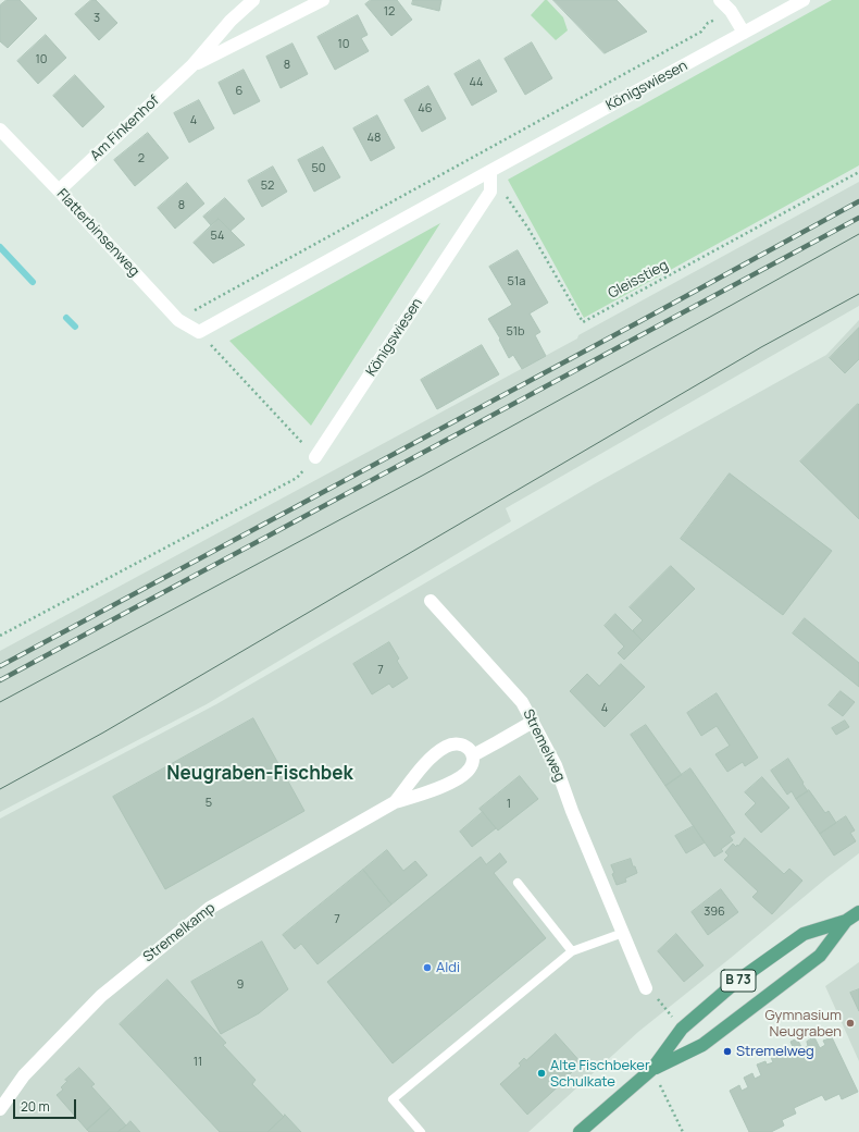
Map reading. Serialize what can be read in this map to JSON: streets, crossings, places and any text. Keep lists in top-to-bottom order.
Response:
{
  "streets": {
    "main road": ["B 73"],
    "street": [
      "Königswiesen",
      "Am Finkenhof",
      "Flatterbinsenweg",
      "Stremelweg",
      "Stremelkamp"
    ],
    "path": ["Gleisstieg"]
  },
  "crossings": [
    ["Königswiesen", "Flatterbinsenweg"],
    ["Königswiesen", "Gleisstieg"],
    ["Am Finkenhof", "Flatterbinsenweg"]
  ],
  "districts": ["Neugraben-Fischbek"],
  "places": [
    "Aldi",
    "Gymnasium Neugraben",
    "Stremelweg",
    "Alte Fischbeker Schulkate"
  ],
  "house_numbers": [
    "12",
    "3",
    "10",
    "10",
    "8",
    "44",
    "6",
    "46",
    "4",
    "48",
    "2",
    "50",
    "52",
    "8",
    "54",
    "51a",
    "51b",
    "7",
    "4",
    "5",
    "1",
    "396",
    "7",
    "9",
    "11"
  ],
  "scale_bar": "20 m"
}
